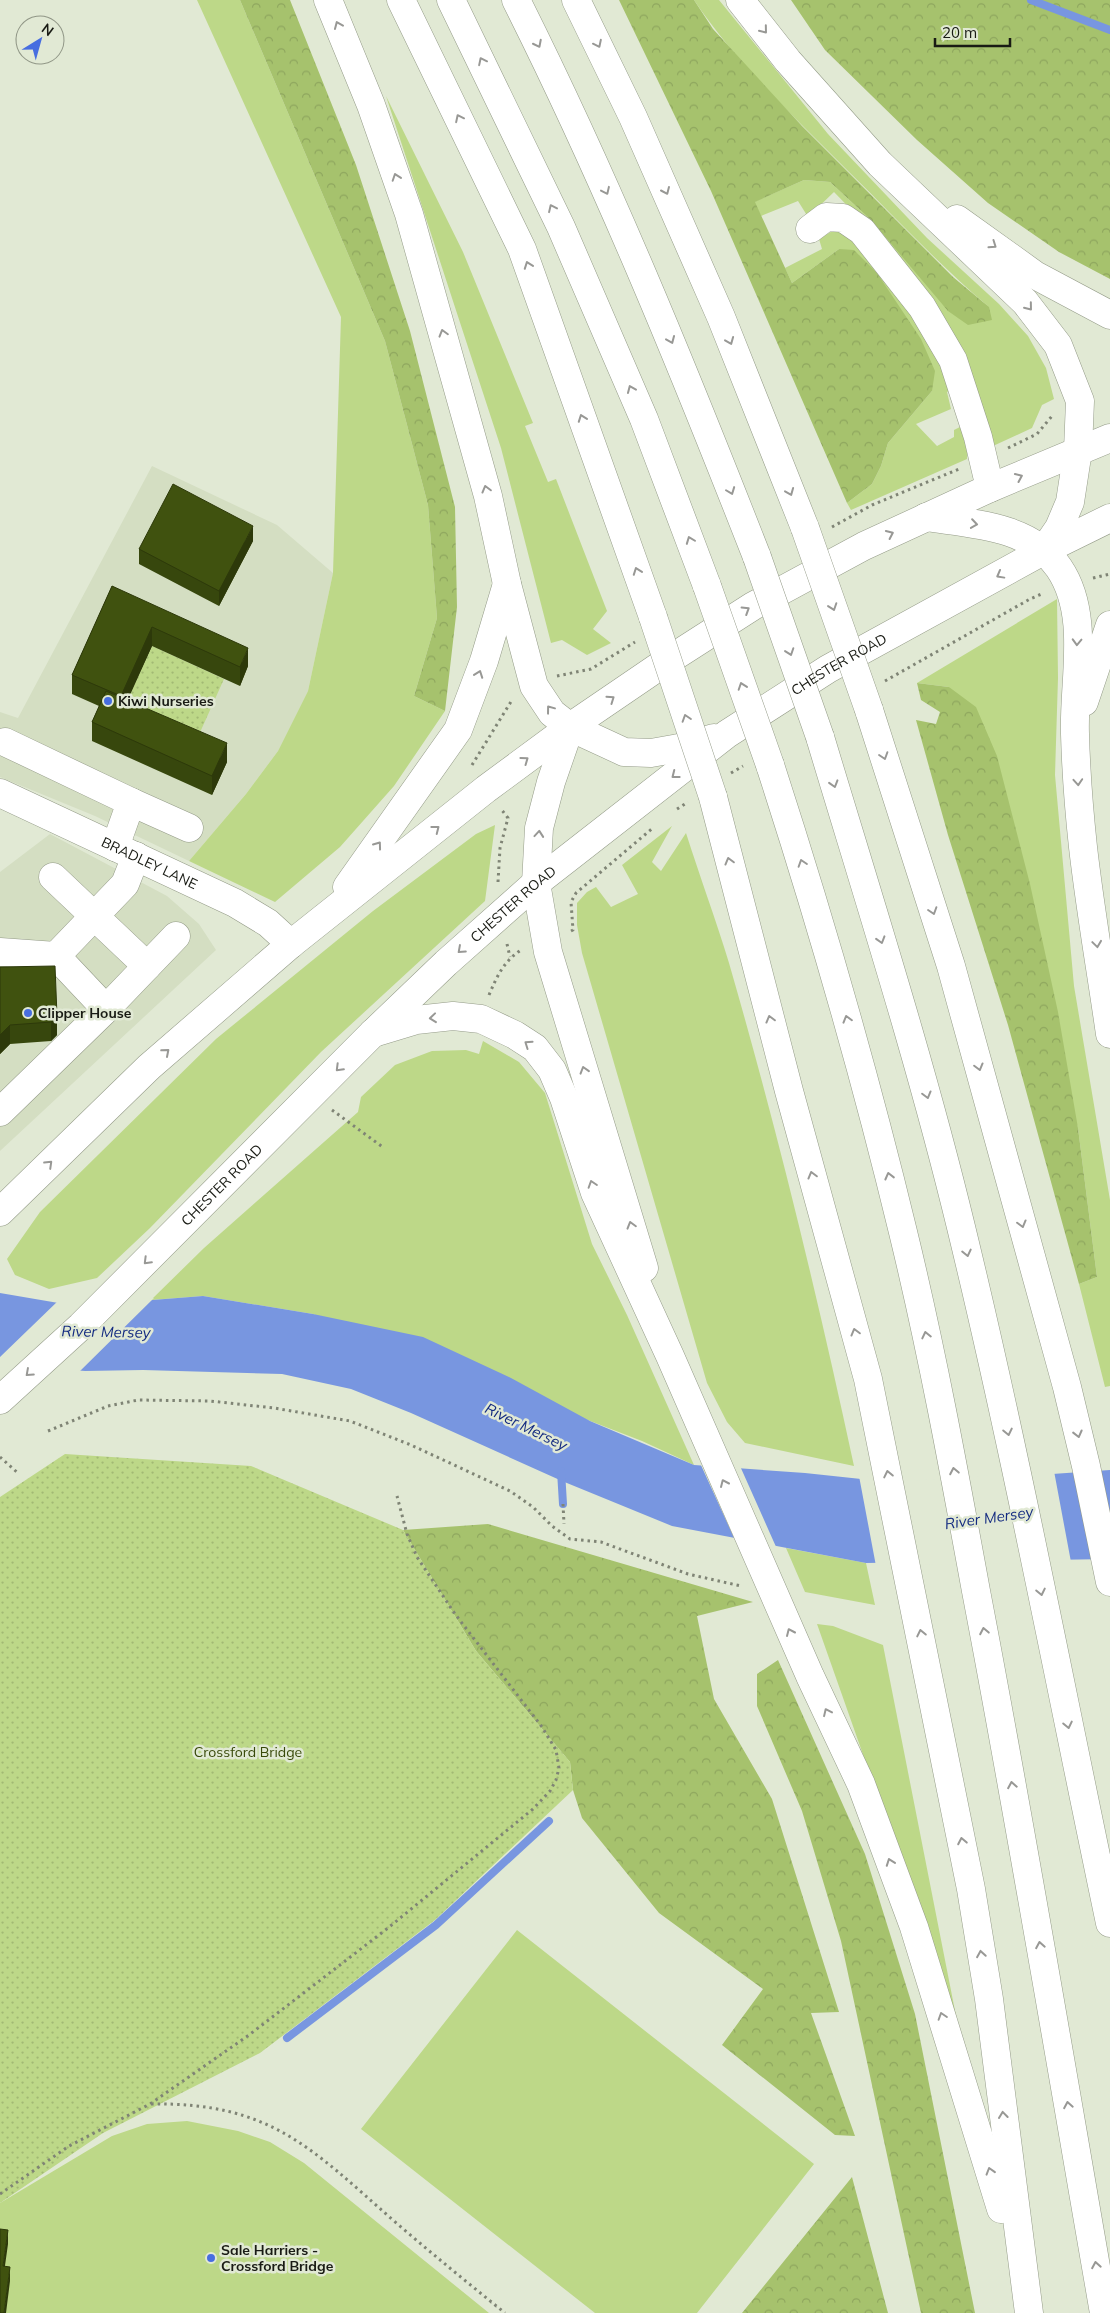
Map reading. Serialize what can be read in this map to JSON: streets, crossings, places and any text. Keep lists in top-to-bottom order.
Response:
{
  "streets": {
    "main road": ["CHESTER ROAD", "BRADLEY LANE"]
  },
  "water": ["River Mersey"],
  "parks": ["Crossford Bridge"],
  "places": ["Kiwi Nurseries", "Clipper House", "Sale Harriers - Crossford Bridge"],
  "scale_bar": "20 m",
  "north": "top right"
}
